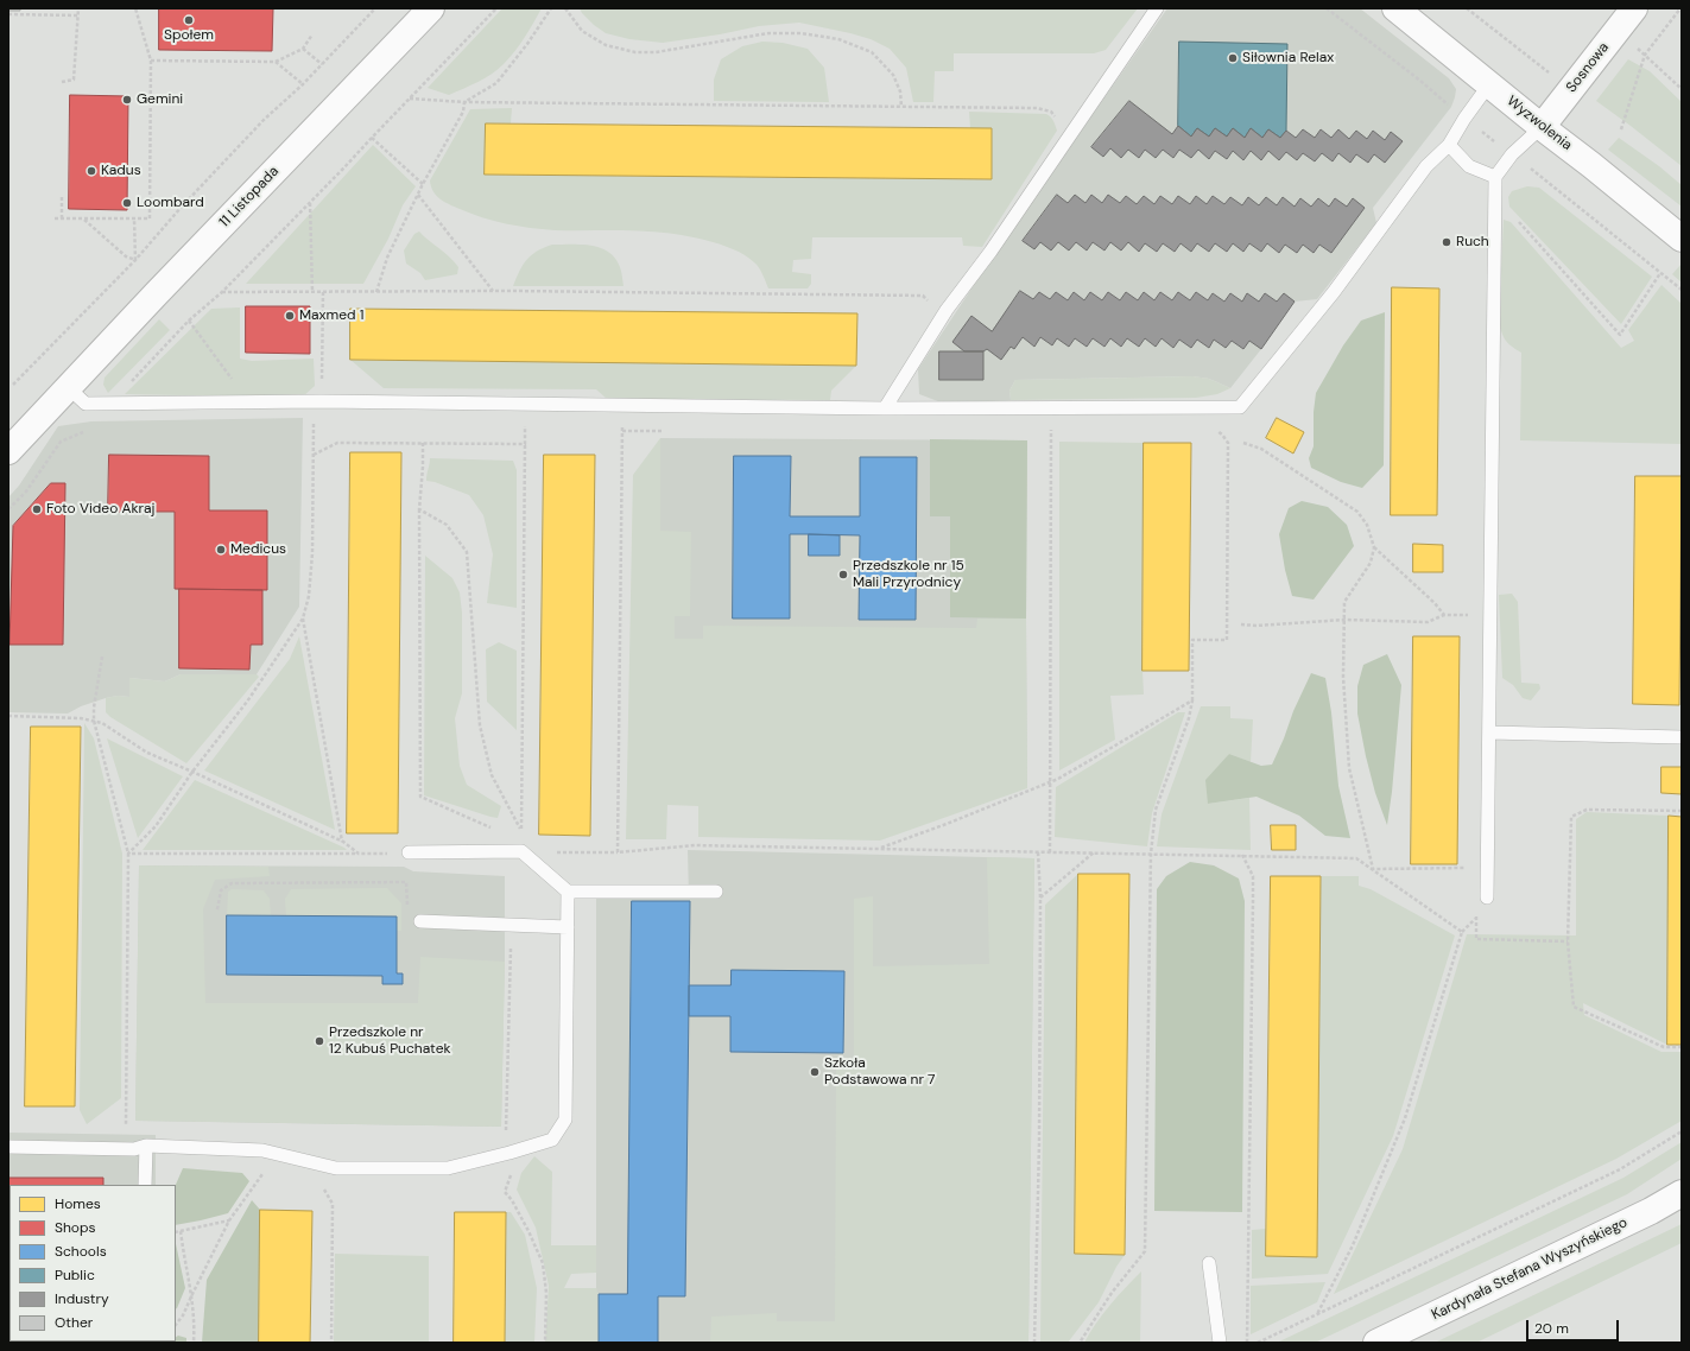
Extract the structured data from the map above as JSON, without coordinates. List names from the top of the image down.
{
  "streets": {
    "street": [
      "Sosnowa",
      "Wyzwolenia",
      "11 Listopada",
      "Kardynała Stefana Wyszyńskiego"
    ]
  },
  "crossings": [
    ["Sosnowa", "Wyzwolenia"]
  ],
  "places": [
    "Społem",
    "Siłownia Relax",
    "Gemini",
    "Kadus",
    "Loombard",
    "Ruch",
    "Maxmed 1",
    "Foto Video Akraj",
    "Medicus",
    "Przedszkole nr 15 Mali Przyrodnicy",
    "Przedszkole nr 12 Kubuś Puchatek",
    "Szkoła Podstawowa nr 7"
  ],
  "legend": [
    "Homes",
    "Shops",
    "Schools",
    "Public",
    "Industry",
    "Other"
  ],
  "scale_bar": "20 m"
}
